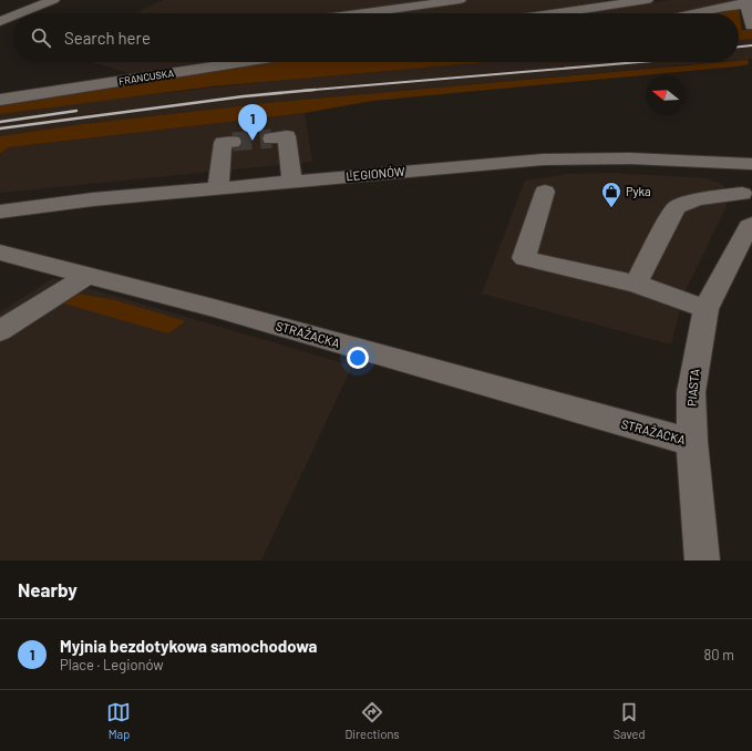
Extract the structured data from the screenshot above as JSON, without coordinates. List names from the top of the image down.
{
  "streets": {
    "street": [
      "FRANCUSKA",
      "LEGIONÓW",
      "STRAŻACKA",
      "PIASTA"
    ]
  },
  "crossings": [
    ["LEGIONÓW", "PIASTA"],
    ["STRAŻACKA", "PIASTA"]
  ],
  "places": {
    "shop": ["Pyka"]
  },
  "north": "left",
  "page": {
    "search": "Search here",
    "pins": "1",
    "heading": "Nearby",
    "list": [
      {
        "mark": "1",
        "name": "Myjnia bezdotykowa samochodowa",
        "note": "Place · Legionów",
        "value": "80 m"
      }
    ],
    "nav": ["Map", "Directions", "Saved"]
  }
}
